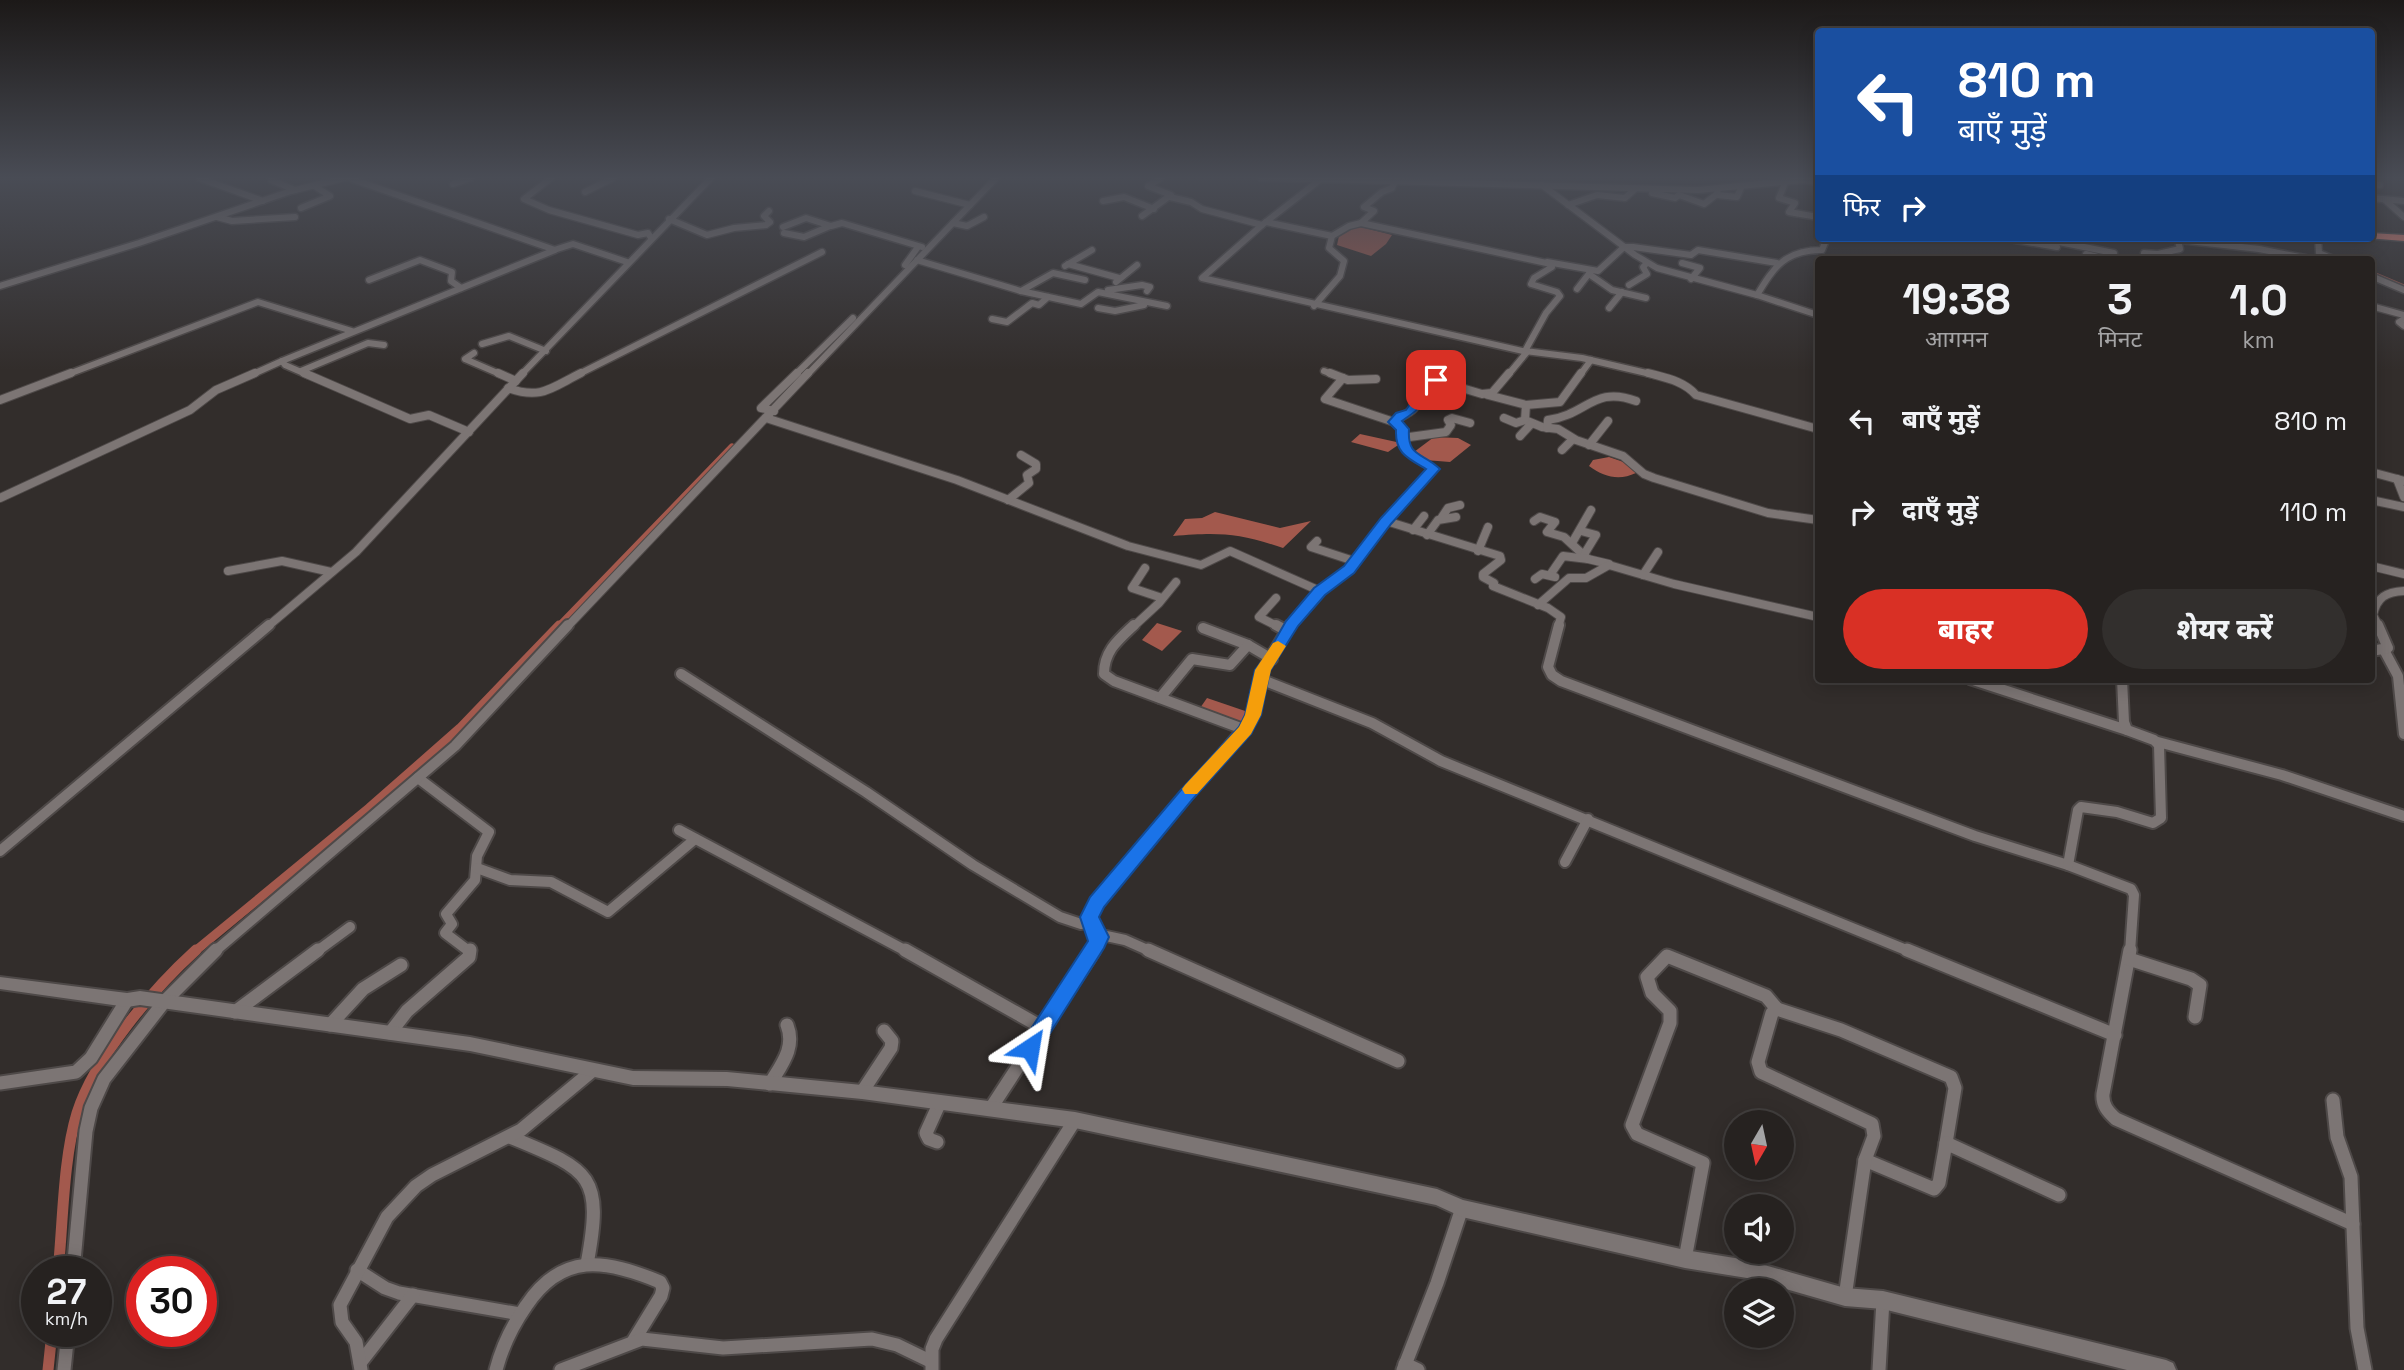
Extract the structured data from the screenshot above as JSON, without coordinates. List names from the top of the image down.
{
  "north": "bottom",
  "page": {
    "turn": ["810 m", "बाएँ मुड़ें"],
    "then": "फिर",
    "eta": [
      "19:38",
      "आगमन",
      "3",
      "मिनट",
      "1.0",
      "km"
    ],
    "list": [
      {
        "name": "बाएँ मुड़ें",
        "value": "810 m"
      },
      {
        "name": "दाएँ मुड़ें",
        "value": "110 m"
      }
    ],
    "buttons": ["बाहर", "शेयर करें"],
    "speed": "27 km/h",
    "limit": "30"
  }
}
